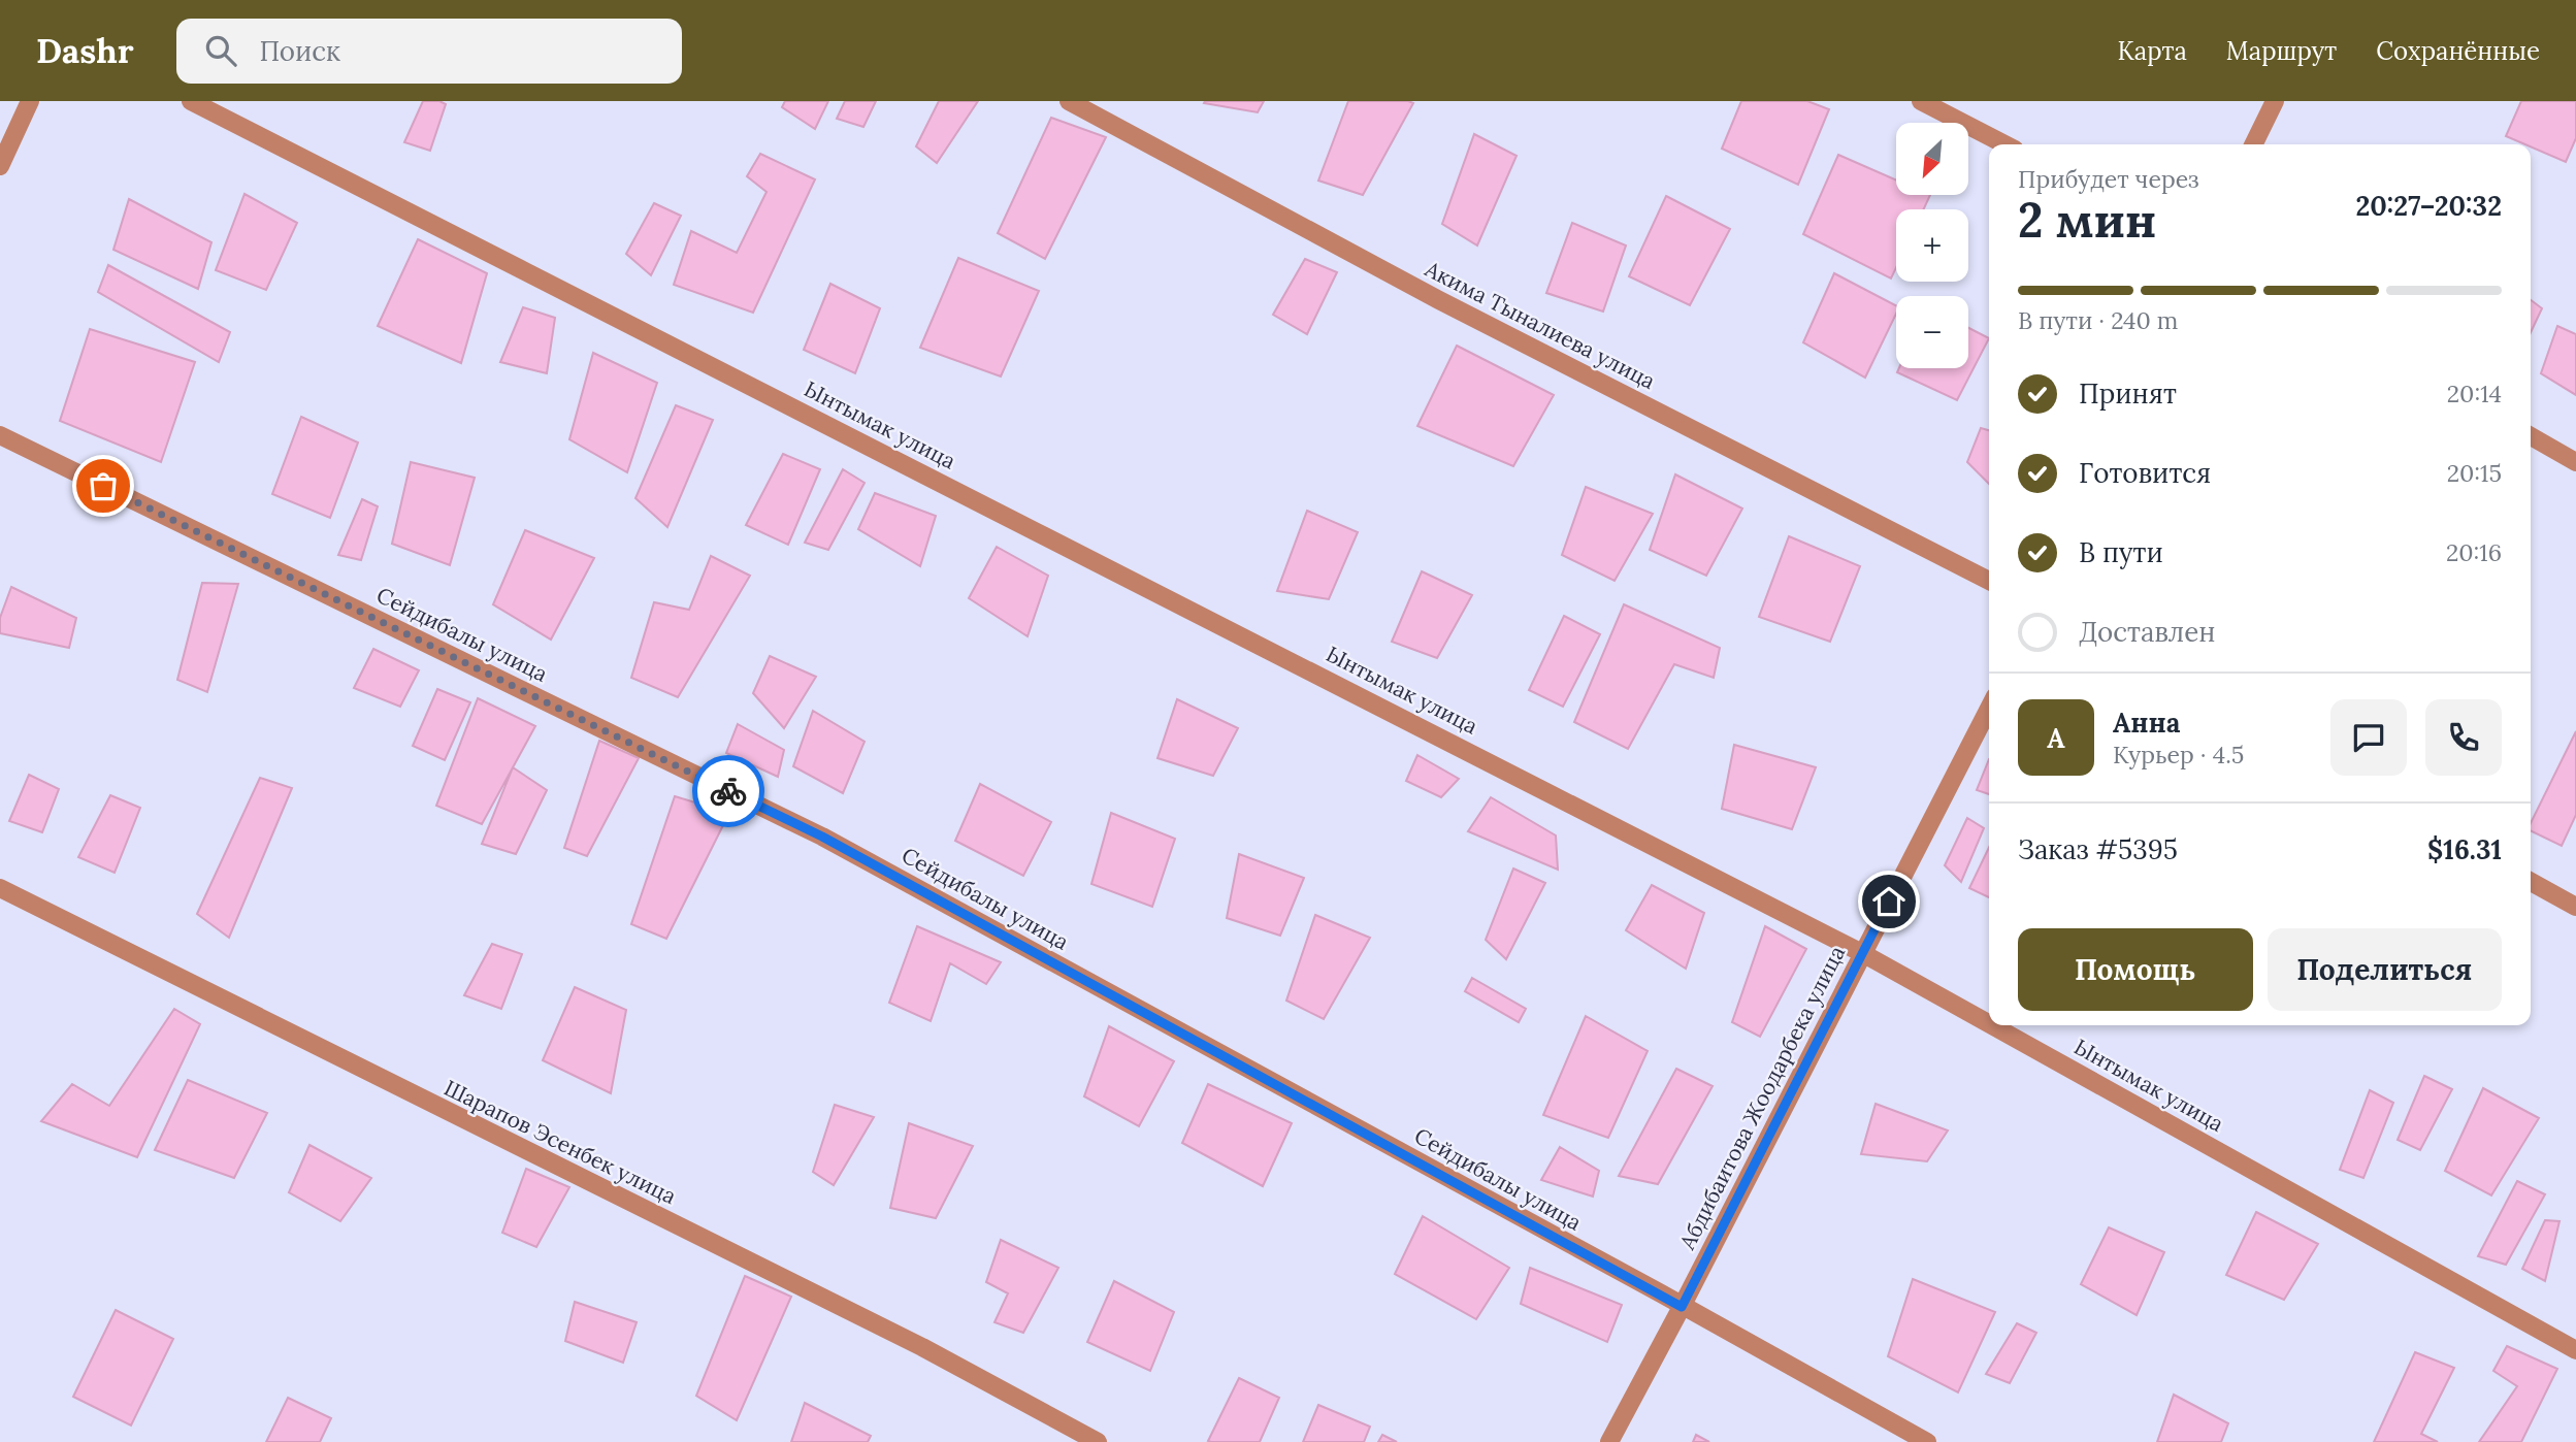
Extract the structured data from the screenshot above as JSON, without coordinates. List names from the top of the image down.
{
  "streets": {
    "street": [
      "Акима Тыналиева улица",
      "Ынтымак улица",
      "Сейдибалы улица",
      "Абдибаитова Жоодарбека улица",
      "Шарапов Эсенбек улица"
    ]
  },
  "crossings": [
    ["Ынтымак улица", "Абдибаитова Жоодарбека улица"],
    ["Сейдибалы улица", "Абдибаитова Жоодарбека улица"]
  ],
  "north": "bottom left",
  "page": {
    "header": "Dashr",
    "search": "Поиск",
    "nav": ["Карта", "Маршрут", "Сохранённые"],
    "map_buttons": ["+", "−"],
    "heading": ["2 мин", "Прибудет через", "20:27–20:32"],
    "panel": [
      "Анна",
      "Курьер · 4.5",
      "Заказ #5395",
      "$16.31"
    ],
    "bar": "В пути · 240 m",
    "list": [
      ["Принят", "20:14"],
      ["Готовится", "20:15"],
      ["В пути", "20:16"],
      "Доставлен"
    ],
    "round": "А",
    "buttons": ["Помощь", "Поделиться"]
  }
}
